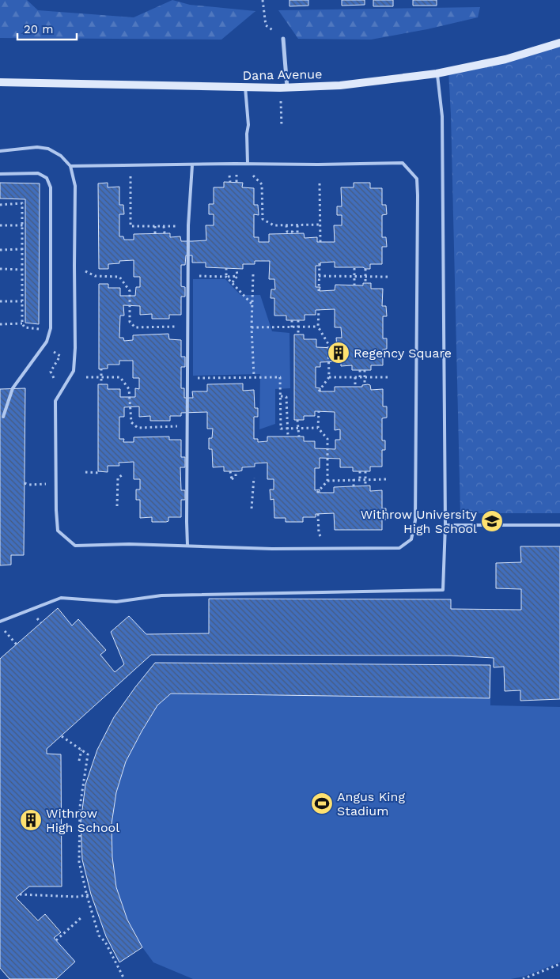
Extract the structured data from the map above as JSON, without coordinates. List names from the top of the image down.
{
  "streets": {
    "street": ["Dana Avenue"]
  },
  "places": {
    "building": ["Regency Square", "Withrow High School"],
    "school or university": ["Withrow University High School"],
    "sports": ["Angus King Stadium"]
  },
  "scale_bar": "20 m"
}
